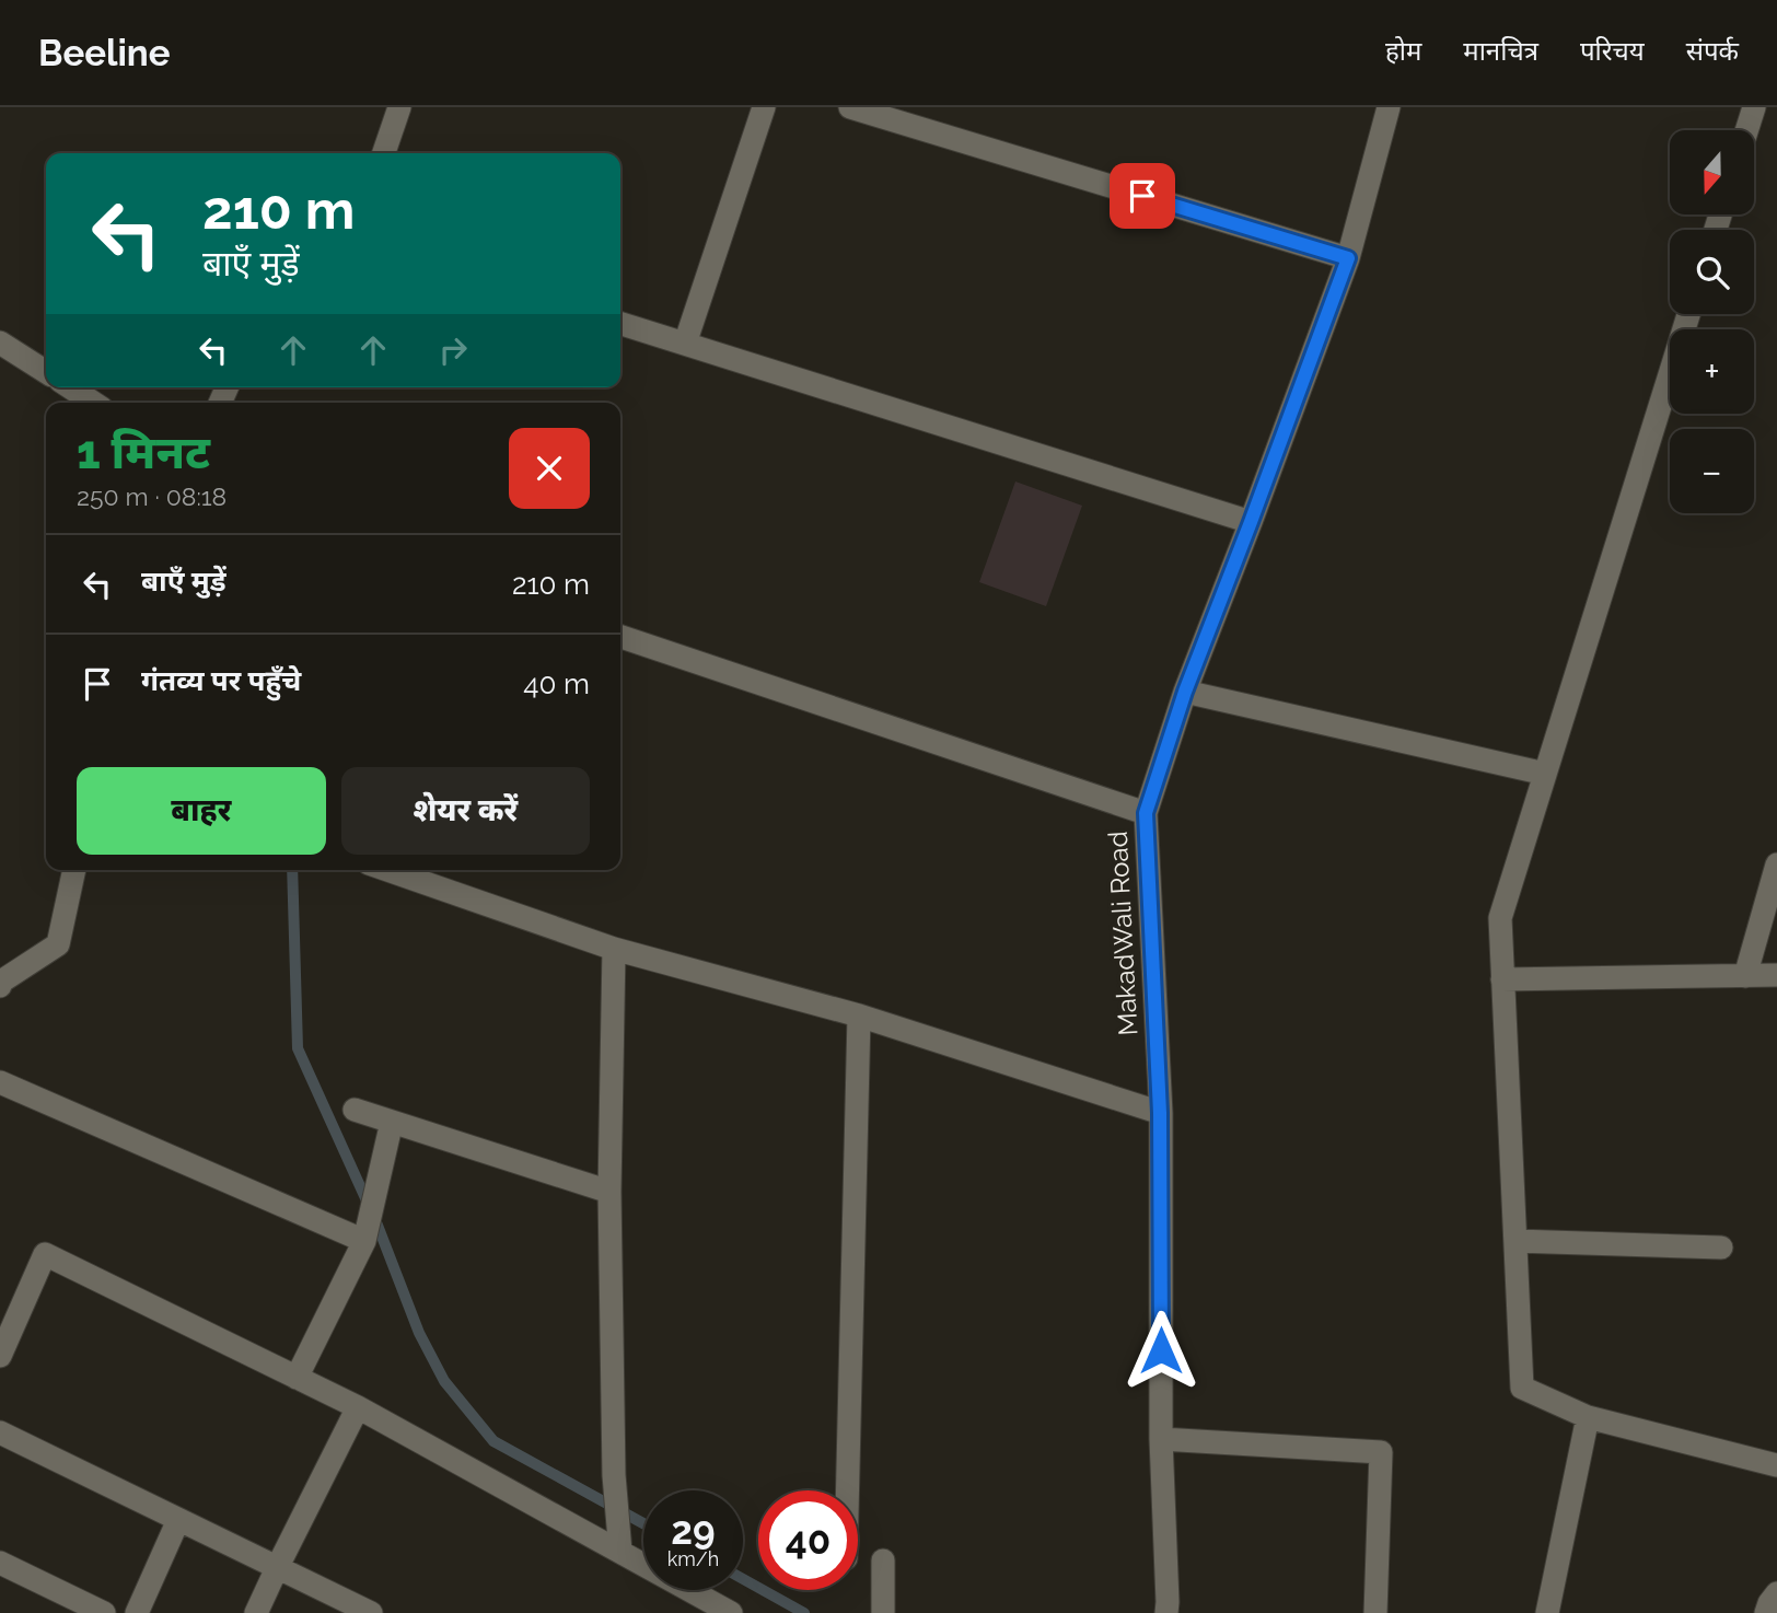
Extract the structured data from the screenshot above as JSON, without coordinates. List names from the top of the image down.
{
  "streets": {
    "street": ["MakadWali Road"]
  },
  "north": "bottom",
  "page": {
    "header": "Beeline",
    "nav": [
      "होम",
      "मानचित्र",
      "परिचय",
      "संपर्क"
    ],
    "map_buttons": ["+", "−"],
    "turn": ["210 m", "बाएँ मुड़ें"],
    "heading": ["1 मिनट", "250 m · 08:18"],
    "list": [
      {
        "name": "बाएँ मुड़ें",
        "value": "210 m"
      },
      {
        "name": "गंतव्य पर पहुँचे",
        "value": "40 m"
      }
    ],
    "buttons": ["बाहर", "शेयर करें"],
    "speed": "29 km/h",
    "limit": "40"
  }
}
